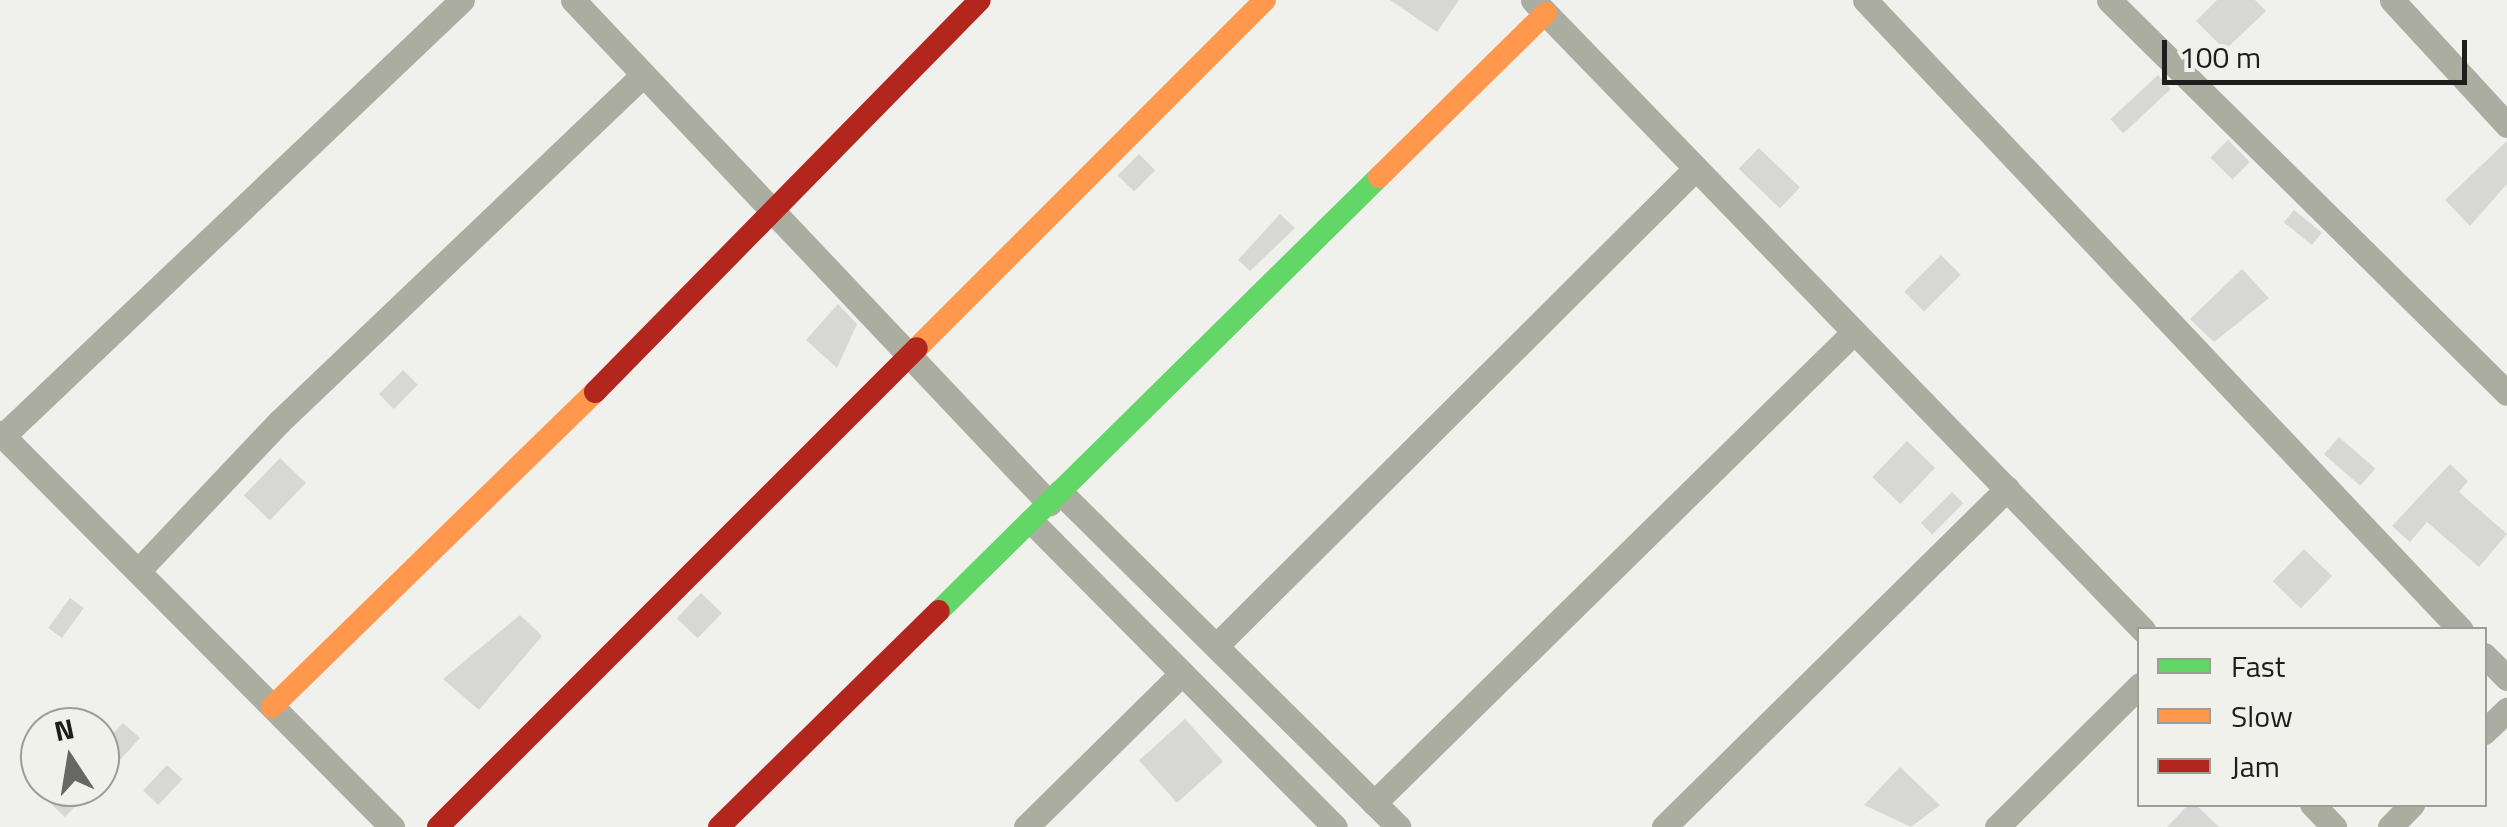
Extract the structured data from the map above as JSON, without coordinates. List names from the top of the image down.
{
  "legend": ["Fast", "Slow", "Jam"],
  "scale_bar": "100 m",
  "north": "top"
}
